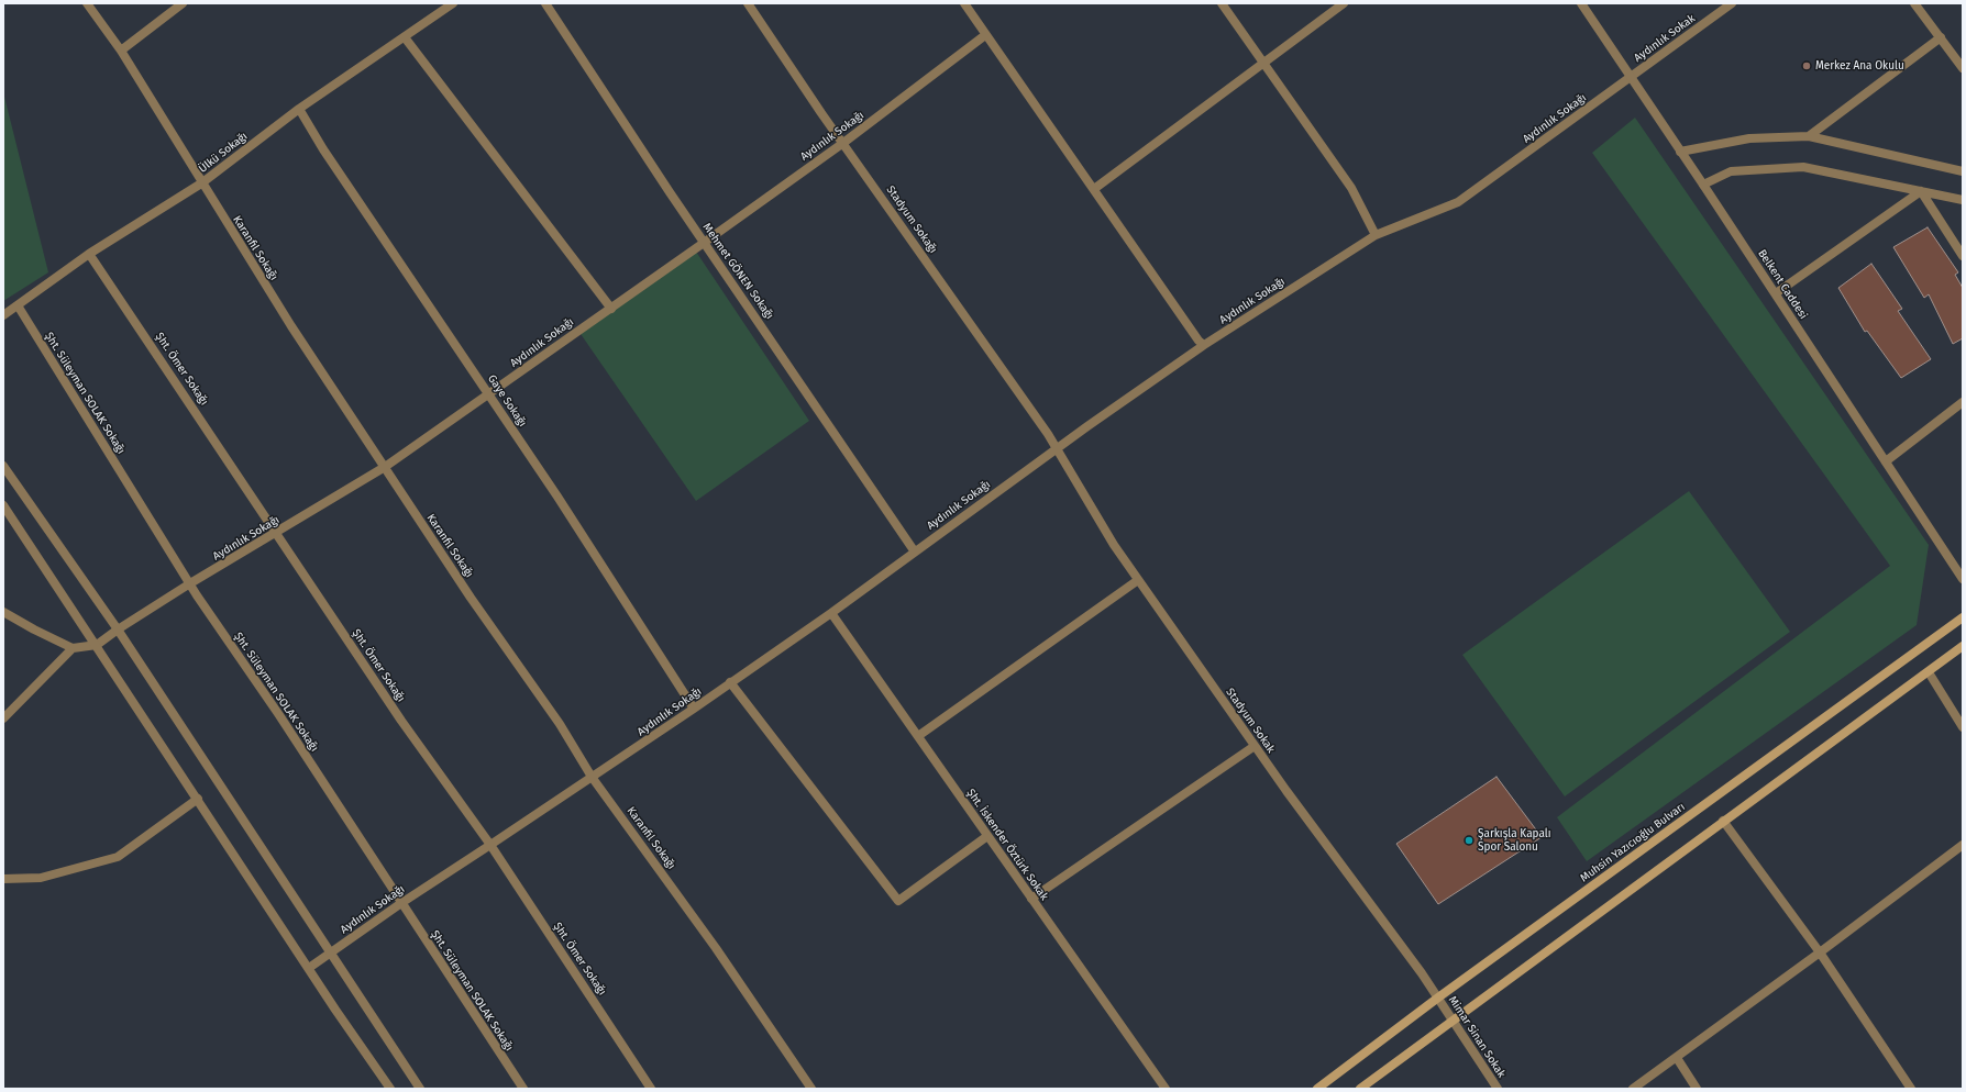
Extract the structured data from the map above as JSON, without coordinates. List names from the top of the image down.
{
  "streets": {
    "main road": ["Muhsin Yazıcıoğlu Bulvarı"],
    "street": [
      "Aydınlık Sokak",
      "Aydınlık Sokağı",
      "Ülkü Sokağı",
      "Stadyum Sokağı",
      "Karanfil Sokağı",
      "Mehmet GÖNEN Sokağı",
      "Belkent Caddesi",
      "Şht. Ömer Sokağı",
      "Şht. Süleyman SOLAK Sokağı",
      "Gaye Sokağı",
      "Stadyum Sokak",
      "Şht. İskender Öztürk Sokak",
      "Mimar Sinan Sokak"
    ]
  },
  "crossings": [
    ["Aydınlık Sokak", "Aydınlık Sokağı"],
    ["Aydınlık Sokak", "Belkent Caddesi"],
    ["Aydınlık Sokağı", "Stadyum Sokağı"],
    ["Aydınlık Sokağı", "Karanfil Sokağı"],
    ["Aydınlık Sokağı", "Mehmet GÖNEN Sokağı"],
    ["Aydınlık Sokağı", "Belkent Caddesi"],
    ["Aydınlık Sokağı", "Şht. Ömer Sokağı"],
    ["Aydınlık Sokağı", "Şht. Süleyman SOLAK Sokağı"],
    ["Aydınlık Sokağı", "Gaye Sokağı"],
    ["Aydınlık Sokağı", "Stadyum Sokak"],
    ["Aydınlık Sokağı", "Şht. İskender Öztürk Sokak"],
    ["Ülkü Sokağı", "Karanfil Sokağı"],
    ["Ülkü Sokağı", "Şht. Ömer Sokağı"],
    ["Ülkü Sokağı", "Şht. Süleyman SOLAK Sokağı"],
    ["Ülkü Sokağı", "Gaye Sokağı"],
    ["Stadyum Sokağı", "Stadyum Sokak"],
    ["Stadyum Sokak", "Muhsin Yazıcıoğlu Bulvarı"],
    ["Stadyum Sokak", "Mimar Sinan Sokak"],
    ["Muhsin Yazıcıoğlu Bulvarı", "Mimar Sinan Sokak"]
  ],
  "places": ["Merkez Ana Okulu", "Şarkışla Kapalı Spor Salonu"]
}
